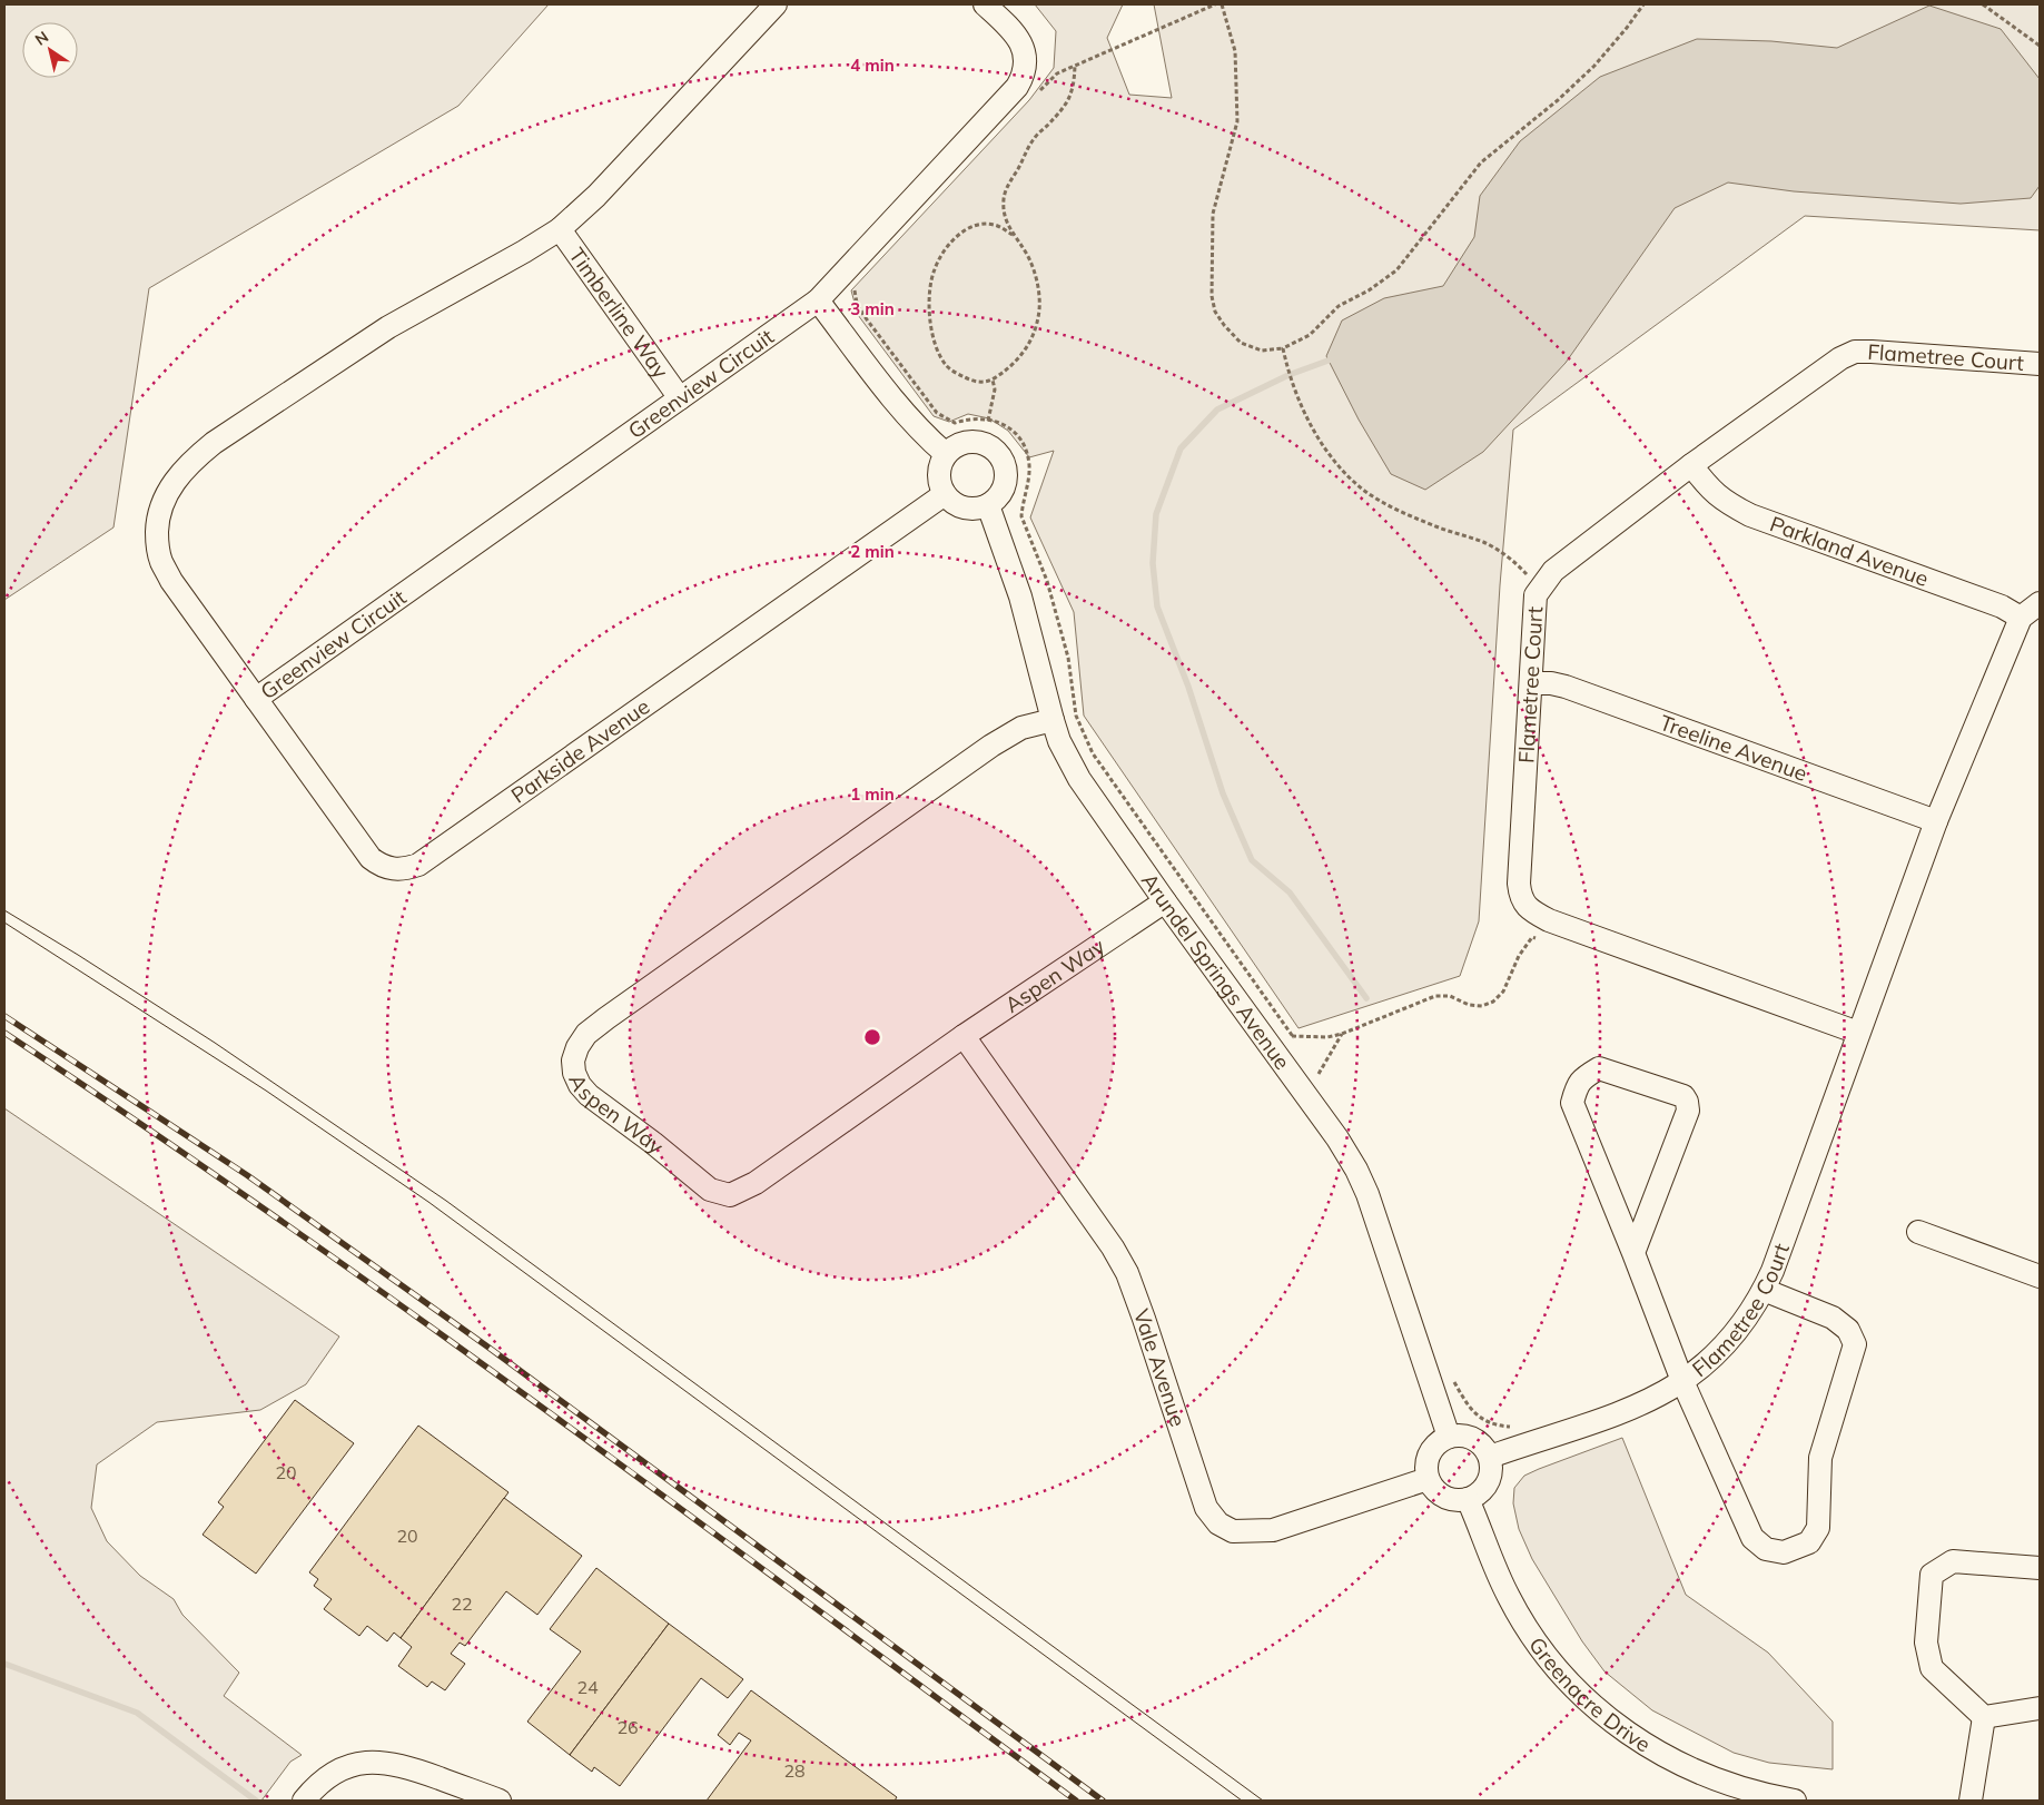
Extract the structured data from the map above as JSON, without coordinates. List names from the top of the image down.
{
  "streets": {
    "street": [
      "Timberline Way",
      "Flametree Court",
      "Greenview Circuit",
      "Parkland Avenue",
      "Treeline Avenue",
      "Parkside Avenue",
      "Arundel Springs Avenue",
      "Aspen Way",
      "Vale Avenue",
      "Greenacre Drive"
    ]
  },
  "crossings": [
    ["Timberline Way", "Greenview Circuit"],
    ["Flametree Court", "Parkland Avenue"],
    ["Flametree Court", "Treeline Avenue"],
    ["Flametree Court", "Arundel Springs Avenue"],
    ["Flametree Court", "Vale Avenue"],
    ["Flametree Court", "Greenacre Drive"],
    ["Greenview Circuit", "Parkside Avenue"],
    ["Parkside Avenue", "Arundel Springs Avenue"],
    ["Arundel Springs Avenue", "Aspen Way"],
    ["Arundel Springs Avenue", "Vale Avenue"],
    ["Arundel Springs Avenue", "Greenacre Drive"],
    ["Aspen Way", "Vale Avenue"],
    ["Vale Avenue", "Greenacre Drive"]
  ],
  "house_numbers": [
    "20",
    "20",
    "22",
    "24",
    "26",
    "28"
  ],
  "north": "top left",
  "rings": [
    "4 min",
    "3 min",
    "2 min",
    "1 min"
  ]
}
